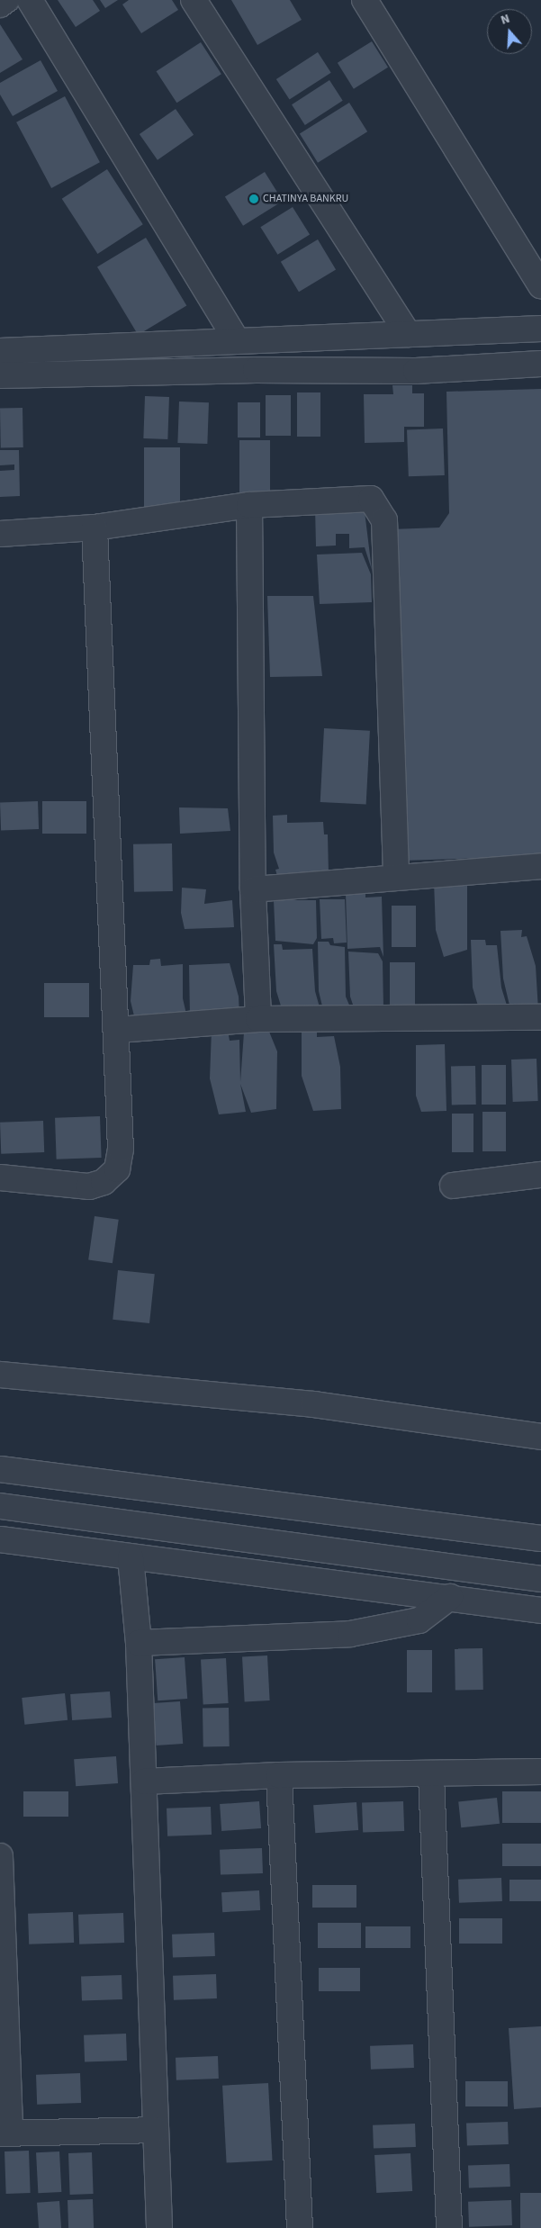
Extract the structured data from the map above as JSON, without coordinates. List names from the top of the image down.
{
  "places": ["CHATINYA BANKRU"],
  "north": "top"
}
